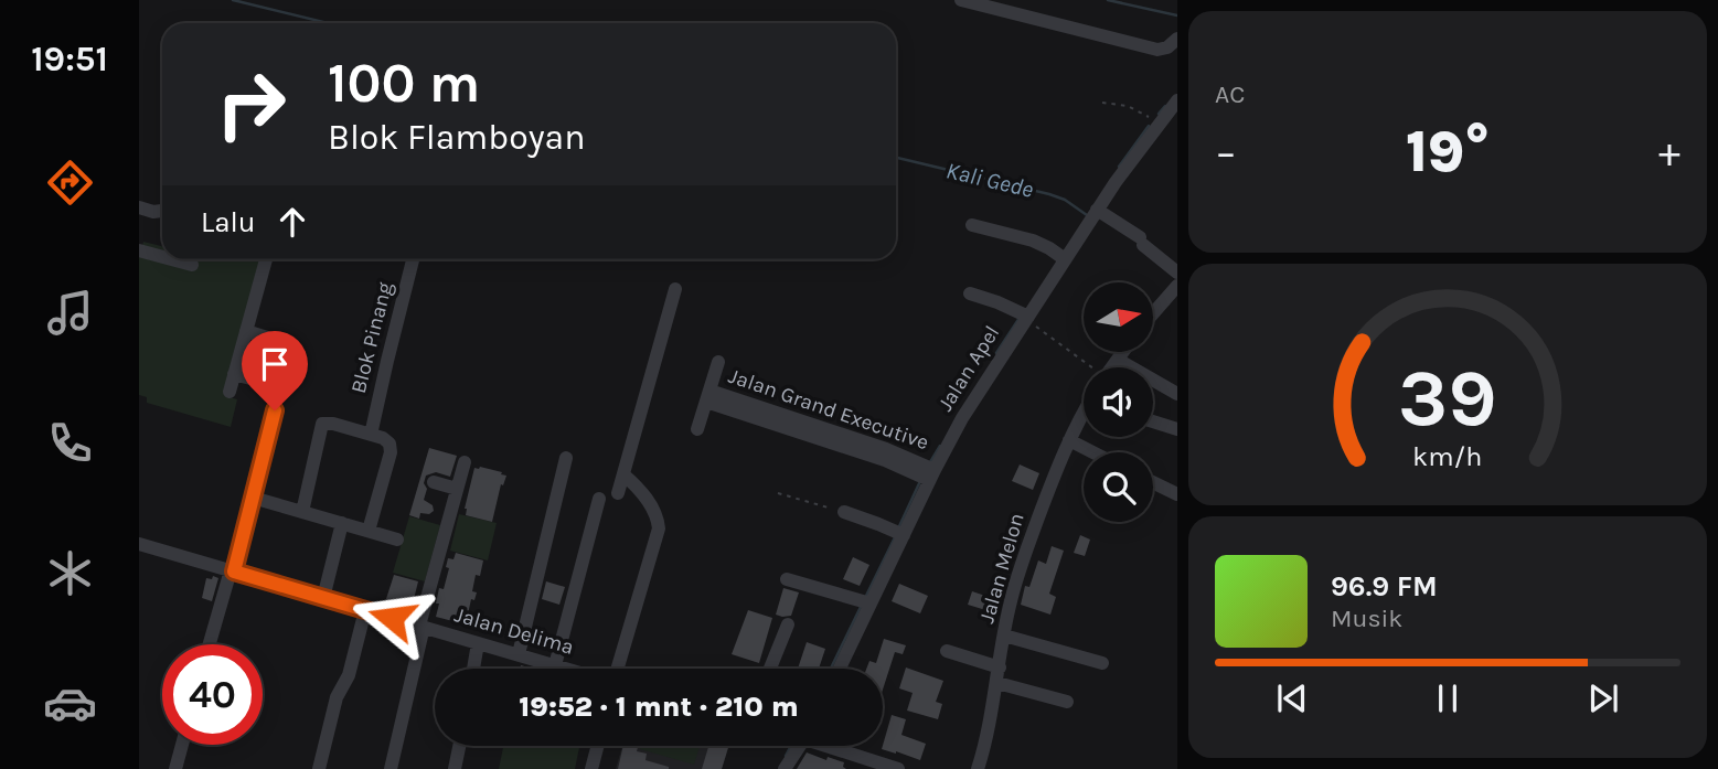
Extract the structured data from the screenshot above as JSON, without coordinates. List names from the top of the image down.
{
  "streets": {
    "street": [
      "Blok Pinang",
      "Jalan Apel",
      "Jalan Grand Executive",
      "Jalan Melon",
      "Jalan Delima"
    ]
  },
  "crossings": [
    ["Jalan Apel", "Jalan Grand Executive"]
  ],
  "water": ["Kali Gede"],
  "north": "right",
  "page": {
    "tabs": "19:51",
    "tile": "AC",
    "turn": ["100 m", "Blok Flamboyan"],
    "heat": ["−", "19°", "+"],
    "then": "Lalu",
    "song": ["96.9 FM", "Musik"],
    "limit": "40",
    "trip": "19:52 · 1 mnt · 210 m",
    "gauge": ["39", "km/h"]
  }
}
